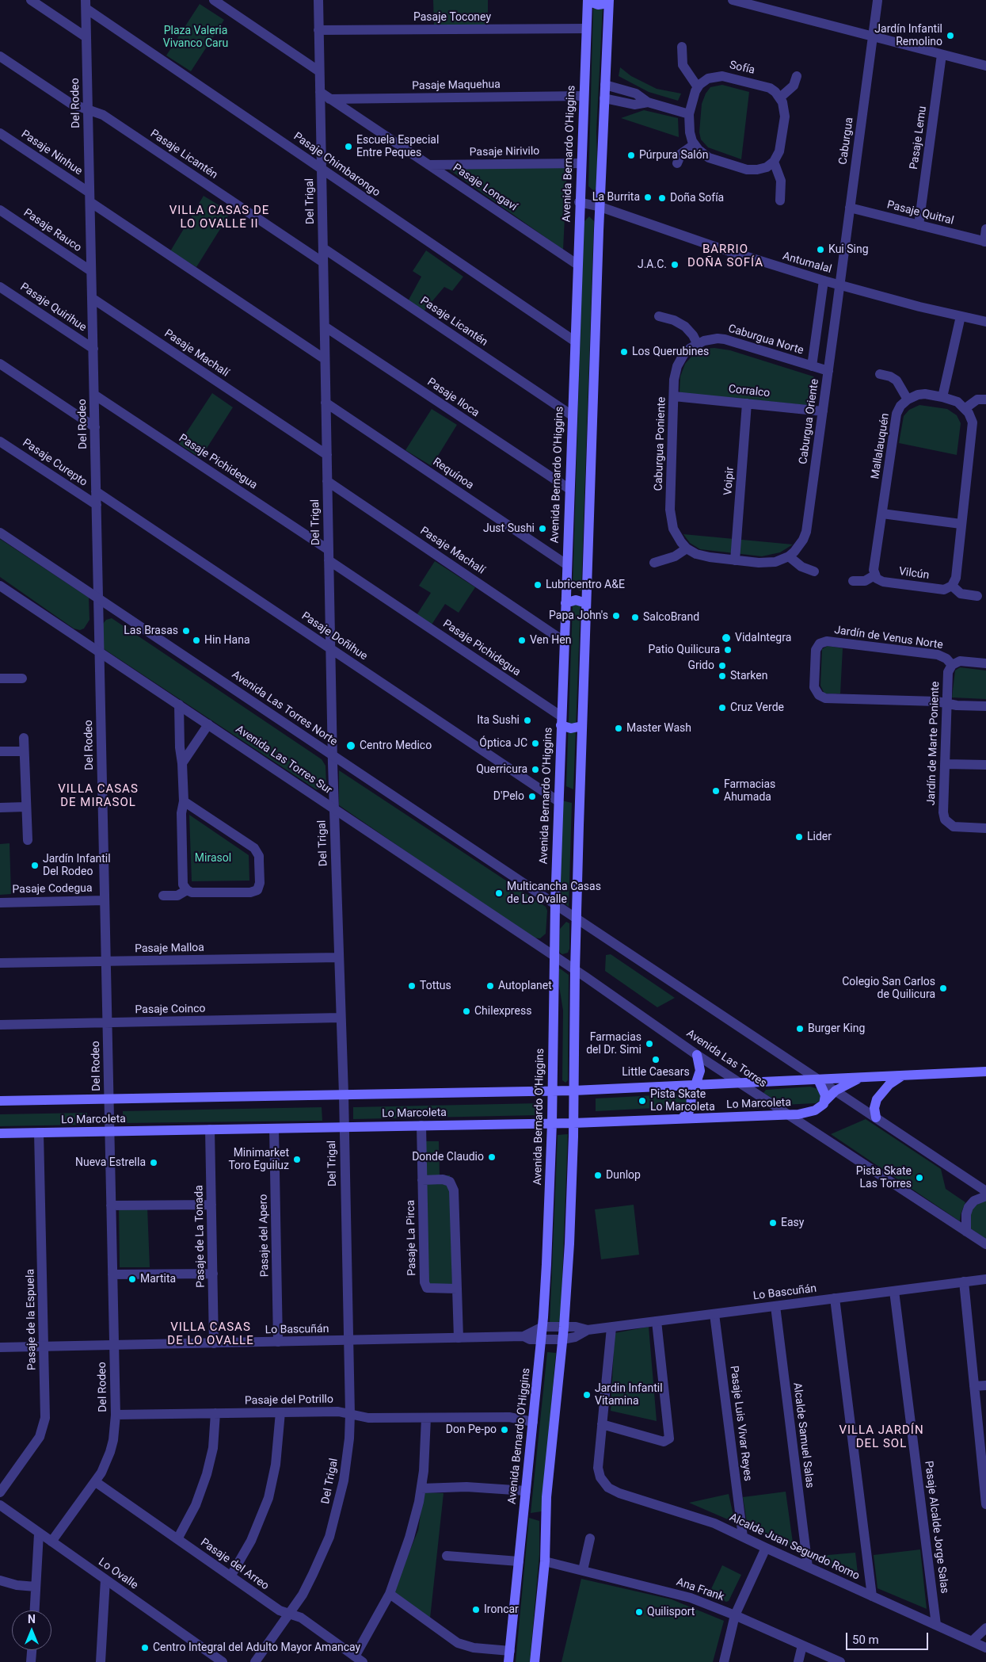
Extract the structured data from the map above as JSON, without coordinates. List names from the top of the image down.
{
  "streets": {
    "main road": ["Avenida Bernardo O'Higgins", "Lo Marcoleta"],
    "street": [
      "Pasaje Toconey",
      "Sofía",
      "Pasaje Maquehua",
      "Del Rodeo",
      "Pasaje Lemu",
      "Caburgua",
      "Pasaje Nirivilo",
      "Pasaje Ninhue",
      "Pasaje Licantén",
      "Pasaje Chimbarongo",
      "Pasaje Longaví",
      "Del Trigal",
      "Pasaje Quitral",
      "Pasaje Rauco",
      "Antumalal",
      "Pasaje Quirihue",
      "Caburgua Norte",
      "Pasaje Machalí",
      "Corralco",
      "Pasaje Iloca",
      "Caburgua Oriente",
      "Caburgua Poniente",
      "Mallalauquén",
      "Pasaje Pichidegua",
      "Pasaje Curepto",
      "Requínoa",
      "Voipir",
      "Vilcún",
      "Pasaje Doñihue",
      "Jardín de Venus Norte",
      "Avenida Las Torres Norte",
      "Jardín de Marte Poniente",
      "Avenida Las Torres Sur",
      "Pasaje Codegua",
      "Pasaje Malloa",
      "Pasaje Coinco",
      "Avenida Las Torres",
      "Pasaje del Apero",
      "Pasaje de La Tonada",
      "Pasaje La Pirca",
      "Lo Bascuñán",
      "Pasaje de la Espuela",
      "Pasaje del Potrillo",
      "Pasaje Luis Vivar Reyes",
      "Alcalde Samuel Salas",
      "Pasaje Alcalde Jorge Salas",
      "Alcalde Juan Segundo Romo",
      "Pasaje del Arreo",
      "Lo Ovalle",
      "Ana Frank"
    ]
  },
  "crossings": [
    ["Pasaje Toconey", "Avenida Bernardo O'Higgins"],
    ["Pasaje Toconey", "Del Trigal"],
    ["Pasaje Maquehua", "Avenida Bernardo O'Higgins"],
    ["Pasaje Maquehua", "Pasaje Longaví"],
    ["Del Rodeo", "Pasaje Ninhue"],
    ["Del Rodeo", "Pasaje Licantén"],
    ["Del Rodeo", "Pasaje Chimbarongo"],
    ["Del Rodeo", "Pasaje Rauco"],
    ["Del Rodeo", "Pasaje Quirihue"],
    ["Del Rodeo", "Pasaje Machalí"],
    ["Del Rodeo", "Pasaje Pichidegua"],
    ["Del Rodeo", "Pasaje Curepto"],
    ["Del Rodeo", "Pasaje Doñihue"],
    ["Del Rodeo", "Avenida Las Torres Norte"],
    ["Del Rodeo", "Avenida Las Torres Sur"],
    ["Del Rodeo", "Pasaje Codegua"],
    ["Del Rodeo", "Pasaje Malloa"],
    ["Del Rodeo", "Pasaje Coinco"],
    ["Del Rodeo", "Lo Marcoleta"],
    ["Del Rodeo", "Lo Bascuñán"],
    ["Del Rodeo", "Pasaje del Potrillo"],
    ["Del Rodeo", "Pasaje del Arreo"],
    ["Del Rodeo", "Lo Ovalle"],
    ["Pasaje Lemu", "Pasaje Quitral"],
    ["Caburgua", "Pasaje Quitral"],
    ["Caburgua", "Antumalal"],
    ["Caburgua", "Caburgua Oriente"],
    ["Pasaje Nirivilo", "Avenida Bernardo O'Higgins"],
    ["Pasaje Nirivilo", "Pasaje Longaví"],
    ["Avenida Bernardo O'Higgins", "Pasaje Licantén"],
    ["Avenida Bernardo O'Higgins", "Pasaje Chimbarongo"],
    ["Avenida Bernardo O'Higgins", "Pasaje Longaví"],
    ["Avenida Bernardo O'Higgins", "Antumalal"],
    ["Avenida Bernardo O'Higgins", "Pasaje Machalí"],
    ["Avenida Bernardo O'Higgins", "Pasaje Iloca"],
    ["Avenida Bernardo O'Higgins", "Pasaje Pichidegua"],
    ["Avenida Bernardo O'Higgins", "Requínoa"],
    ["Avenida Bernardo O'Higgins", "Pasaje Doñihue"],
    ["Avenida Bernardo O'Higgins", "Avenida Las Torres Norte"],
    ["Avenida Bernardo O'Higgins", "Avenida Las Torres Sur"],
    ["Avenida Bernardo O'Higgins", "Avenida Las Torres"],
    ["Avenida Bernardo O'Higgins", "Lo Marcoleta"],
    ["Avenida Bernardo O'Higgins", "Lo Bascuñán"],
    ["Avenida Bernardo O'Higgins", "Pasaje del Potrillo"],
    ["Pasaje Licantén", "Del Trigal"],
    ["Pasaje Chimbarongo", "Del Trigal"],
    ["Pasaje Longaví", "Del Trigal"],
    ["Del Trigal", "Pasaje Machalí"],
    ["Del Trigal", "Pasaje Iloca"],
    ["Del Trigal", "Pasaje Pichidegua"],
    ["Del Trigal", "Requínoa"],
    ["Del Trigal", "Pasaje Doñihue"],
    ["Del Trigal", "Avenida Las Torres Norte"],
    ["Del Trigal", "Avenida Las Torres Sur"],
    ["Del Trigal", "Pasaje Malloa"],
    ["Del Trigal", "Pasaje Coinco"],
    ["Del Trigal", "Lo Marcoleta"],
    ["Del Trigal", "Lo Bascuñán"],
    ["Del Trigal", "Pasaje del Potrillo"],
    ["Del Trigal", "Pasaje del Arreo"],
    ["Antumalal", "Caburgua Oriente"],
    ["Caburgua Norte", "Caburgua Oriente"],
    ["Caburgua Norte", "Caburgua Poniente"],
    ["Corralco", "Caburgua Oriente"],
    ["Corralco", "Caburgua Poniente"],
    ["Corralco", "Voipir"],
    ["Mallalauquén", "Vilcún"],
    ["Jardín de Venus Norte", "Jardín de Marte Poniente"],
    ["Avenida Las Torres Sur", "Avenida Las Torres"],
    ["Avenida Las Torres", "Lo Marcoleta"],
    ["Lo Marcoleta", "Pasaje del Apero"],
    ["Lo Marcoleta", "Pasaje de La Tonada"],
    ["Lo Marcoleta", "Pasaje La Pirca"],
    ["Lo Marcoleta", "Pasaje de la Espuela"],
    ["Pasaje del Apero", "Lo Bascuñán"],
    ["Pasaje de La Tonada", "Lo Bascuñán"],
    ["Lo Bascuñán", "Pasaje de la Espuela"],
    ["Lo Bascuñán", "Pasaje Luis Vivar Reyes"],
    ["Lo Bascuñán", "Alcalde Samuel Salas"],
    ["Lo Bascuñán", "Pasaje Alcalde Jorge Salas"],
    ["Pasaje Luis Vivar Reyes", "Alcalde Juan Segundo Romo"],
    ["Alcalde Samuel Salas", "Alcalde Juan Segundo Romo"],
    ["Pasaje Alcalde Jorge Salas", "Alcalde Juan Segundo Romo"]
  ],
  "districts": [
    "VILLA CASAS DE LO OVALLE II",
    "BARRIO DOÑA SOFÍA",
    "VILLA CASAS DE MIRASOL",
    "VILLA CASAS DE LO OVALLE",
    "VILLA JARDÍN DEL SOL"
  ],
  "parks": ["Plaza Valeria Vivanco Caru", "Mirasol"],
  "places": [
    "Jardín Infantil Remolino",
    "Escuela Especial Entre Peques",
    "Púrpura Salón",
    "La Burrita",
    "Doña Sofía",
    "Kui Sing",
    "J.A.C.",
    "Los Querubines",
    "Just Sushi",
    "Lubricentro A&E",
    "Papa John's",
    "SalcoBrand",
    "Las Brasas",
    "VidaIntegra",
    "Hin Hana",
    "Ven Hen",
    "Patio Quilicura",
    "Grido",
    "Starken",
    "Cruz Verde",
    "Ita Sushi",
    "Master Wash",
    "Óptica JC",
    "Centro Medico",
    "Querricura",
    "Farmacias Ahumada",
    "D'Pelo",
    "Lider",
    "Jardín Infantil Del Rodeo",
    "Multicancha Casas de Lo Ovalle",
    "Tottus",
    "Autoplanet",
    "Colegio San Carlos de Quilicura",
    "Chilexpress",
    "Burger King",
    "Farmacias del Dr. Simi",
    "Little Caesars",
    "Pista Skate Lo Marcoleta",
    "Donde Claudio",
    "Minimarket Toro Eguiluz",
    "Nueva Estrella",
    "Dunlop",
    "Pista Skate Las Torres",
    "Easy",
    "Martita",
    "Jardin Infantil Vitamina",
    "Don Pe-po",
    "Ironcar",
    "Quilisport",
    "Centro Integral del Adulto Mayor Amancay"
  ],
  "scale_bar": "50 m",
  "north": "top"
}
